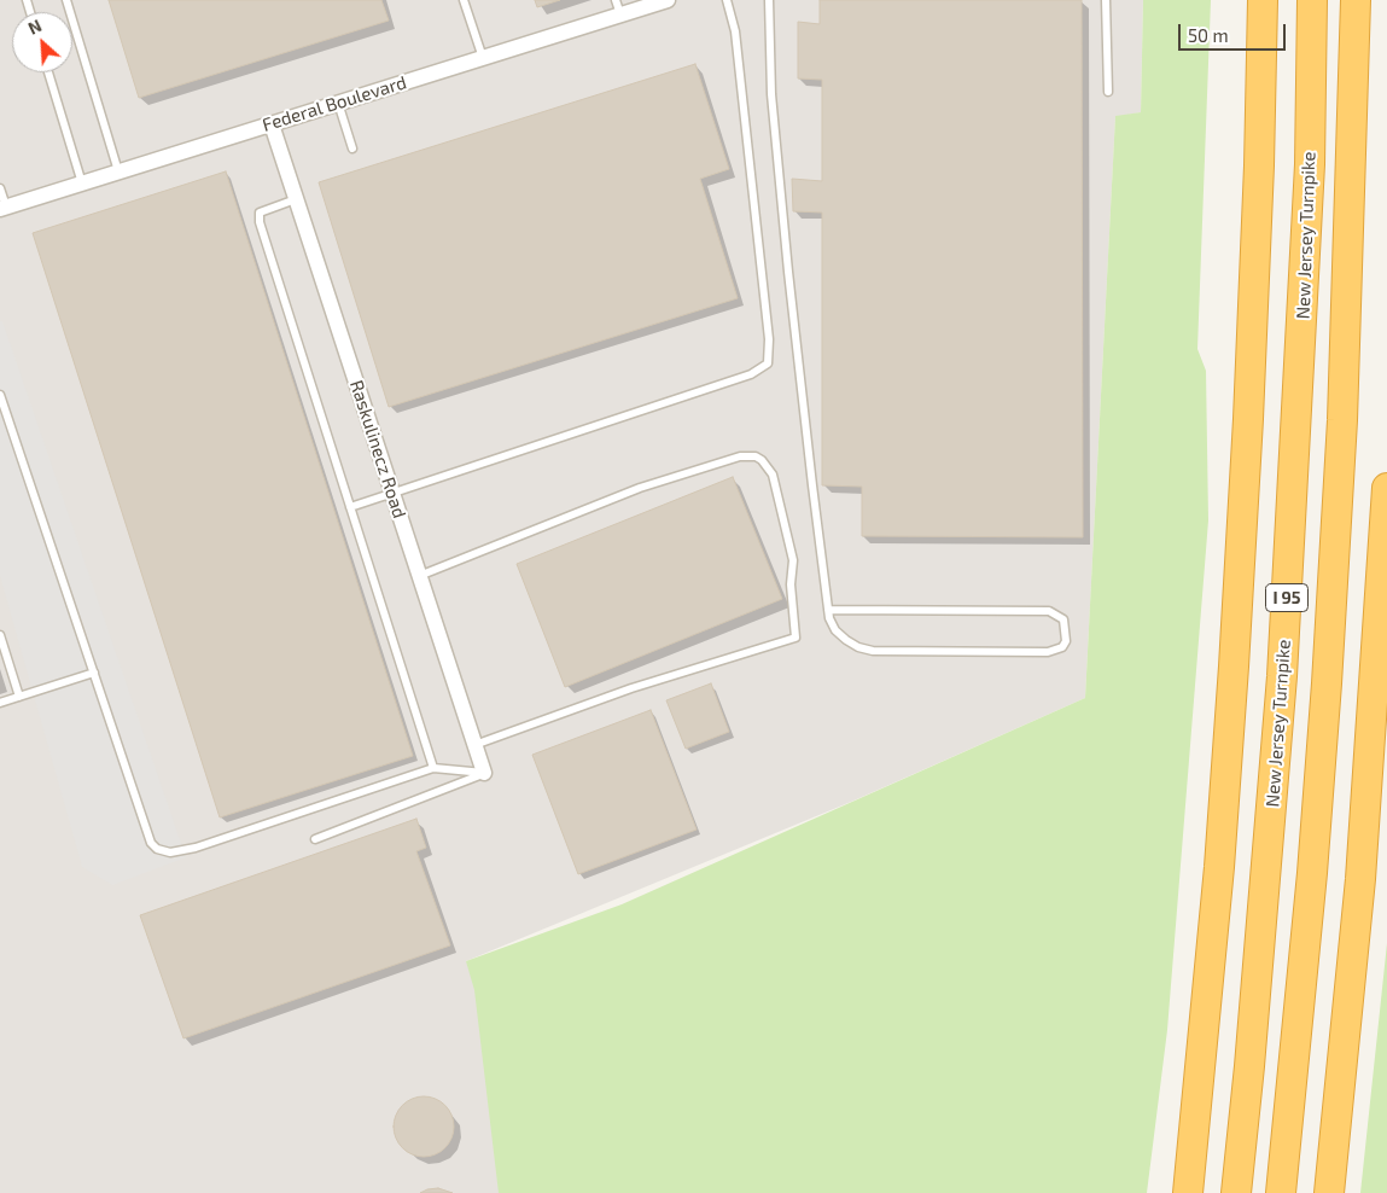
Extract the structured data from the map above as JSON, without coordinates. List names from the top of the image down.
{
  "streets": {
    "highway": ["New Jersey Turnpike", "I 95"],
    "street": ["Federal Boulevard", "Raskulinecz Road"]
  },
  "crossings": [
    ["Federal Boulevard", "Raskulinecz Road"]
  ],
  "scale_bar": "50 m",
  "north": "top left"
}
